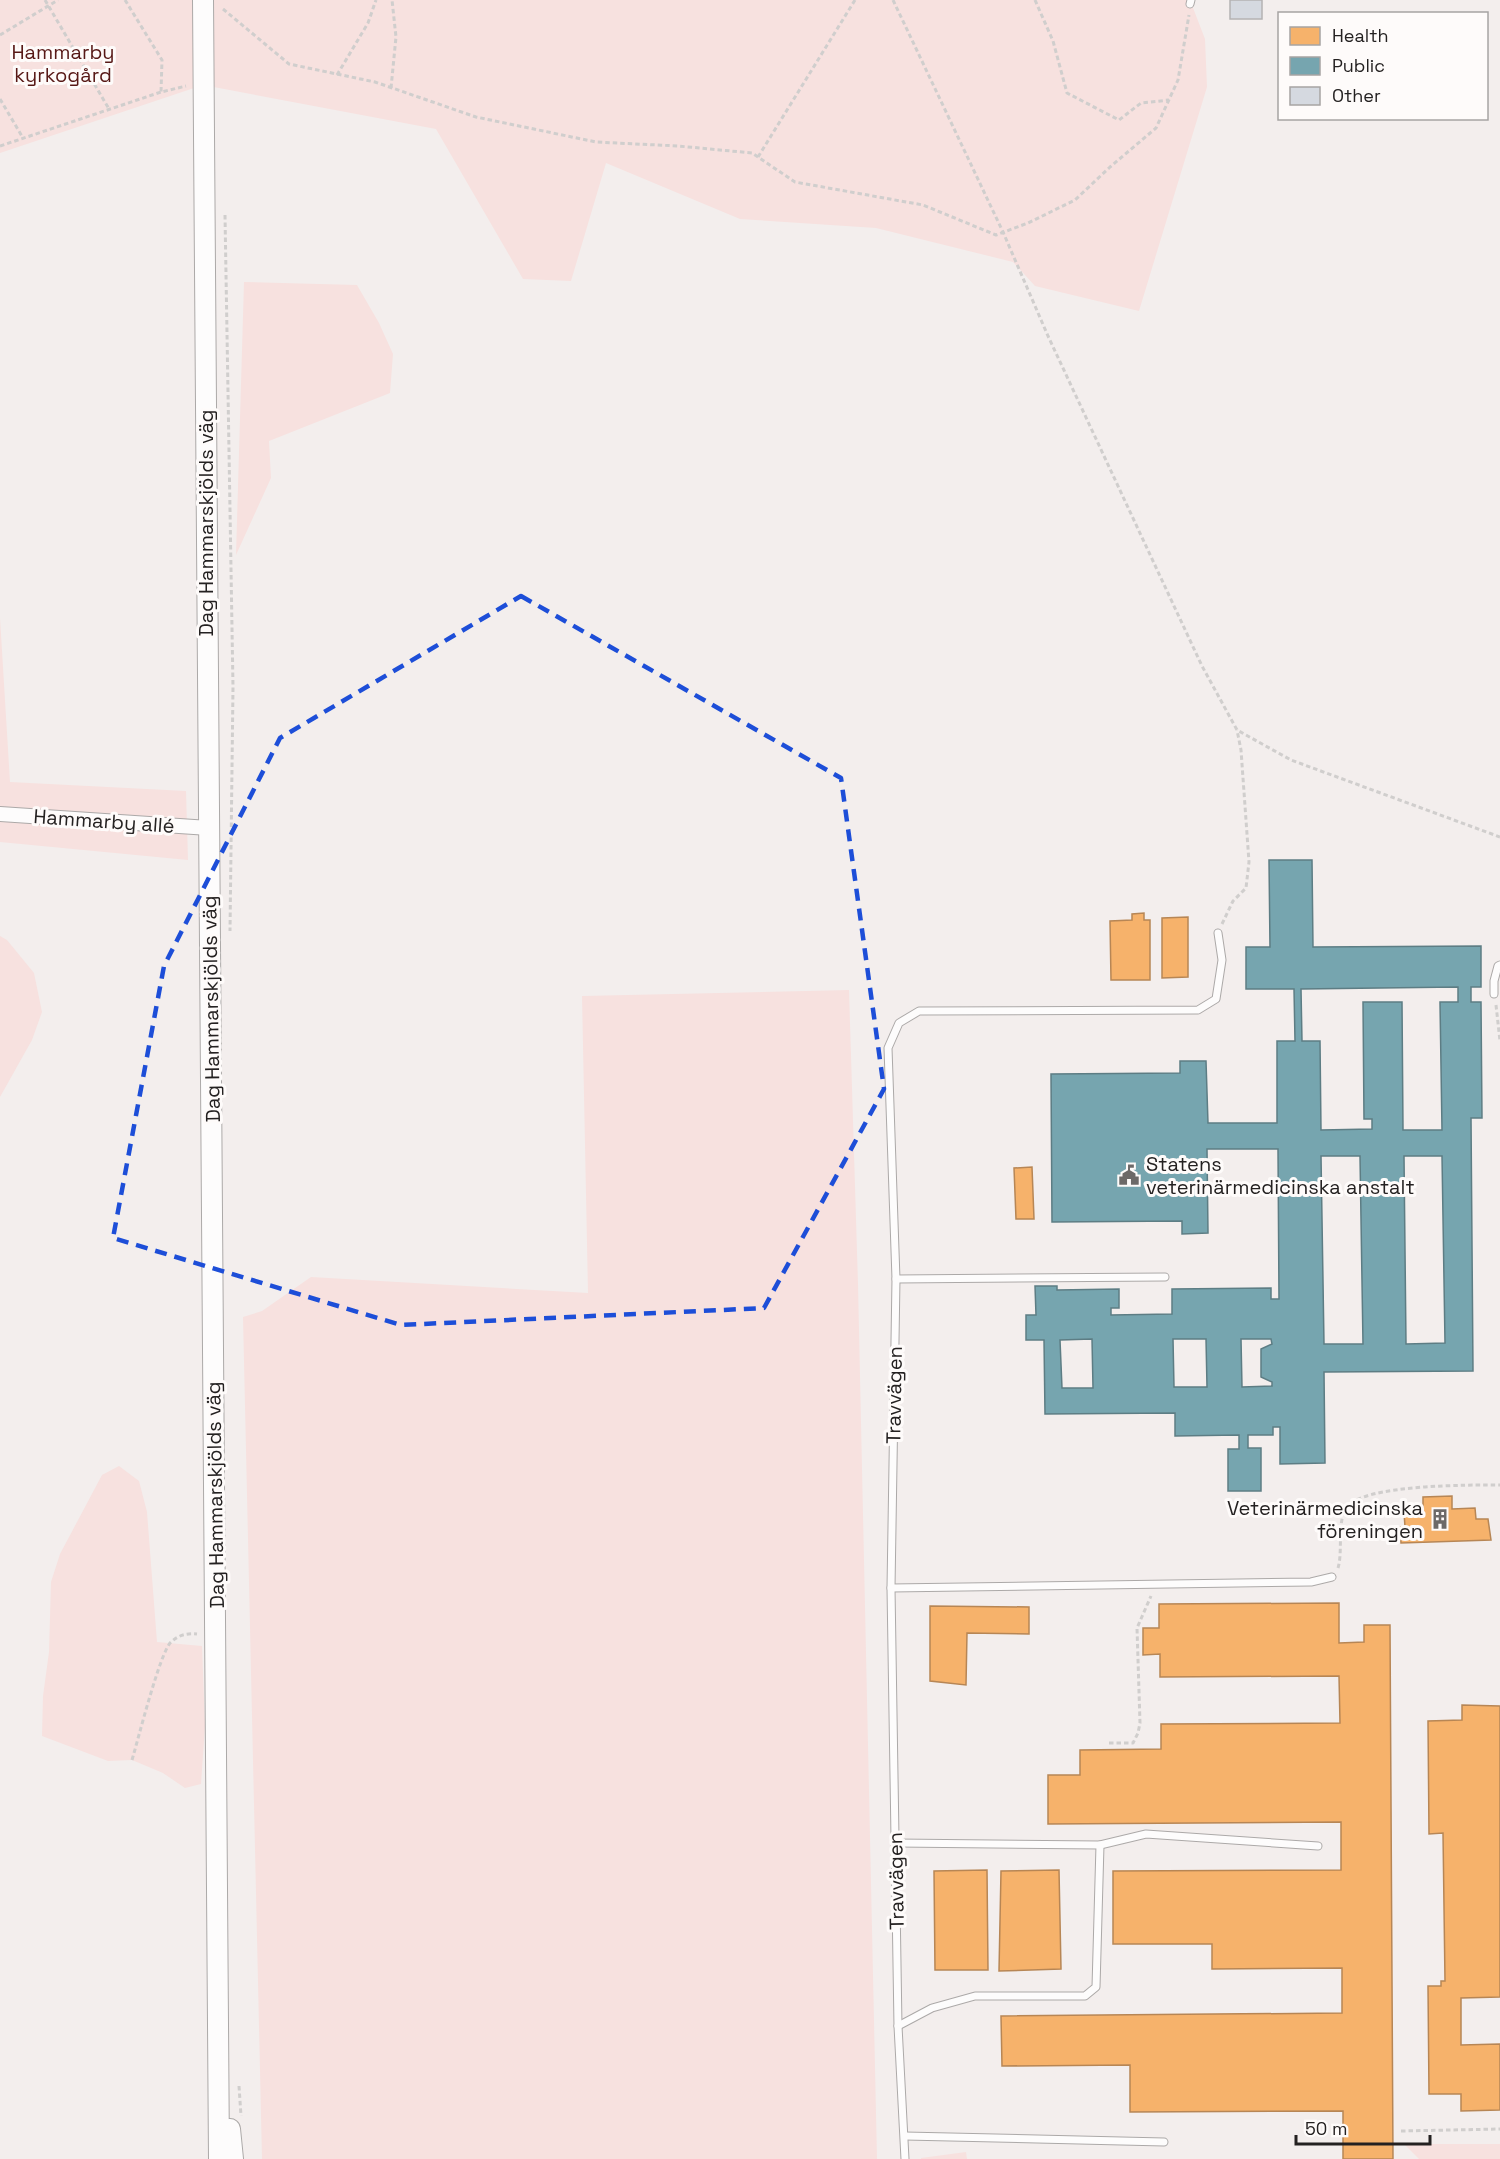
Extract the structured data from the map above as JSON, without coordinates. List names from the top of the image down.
{
  "streets": {
    "main road": ["Dag Hammarskjölds väg"],
    "street": ["Hammarby allé"],
    "lane": ["Travvägen"]
  },
  "crossings": [
    ["Dag Hammarskjölds väg", "Hammarby allé"]
  ],
  "parks": ["Hammarby kyrkogård"],
  "places": {
    "public building": ["Statens veterinärmedicinska anstalt"],
    "building": ["Veterinärmedicinska föreningen"]
  },
  "legend": ["Health", "Public", "Other"],
  "scale_bar": "50 m"
}
